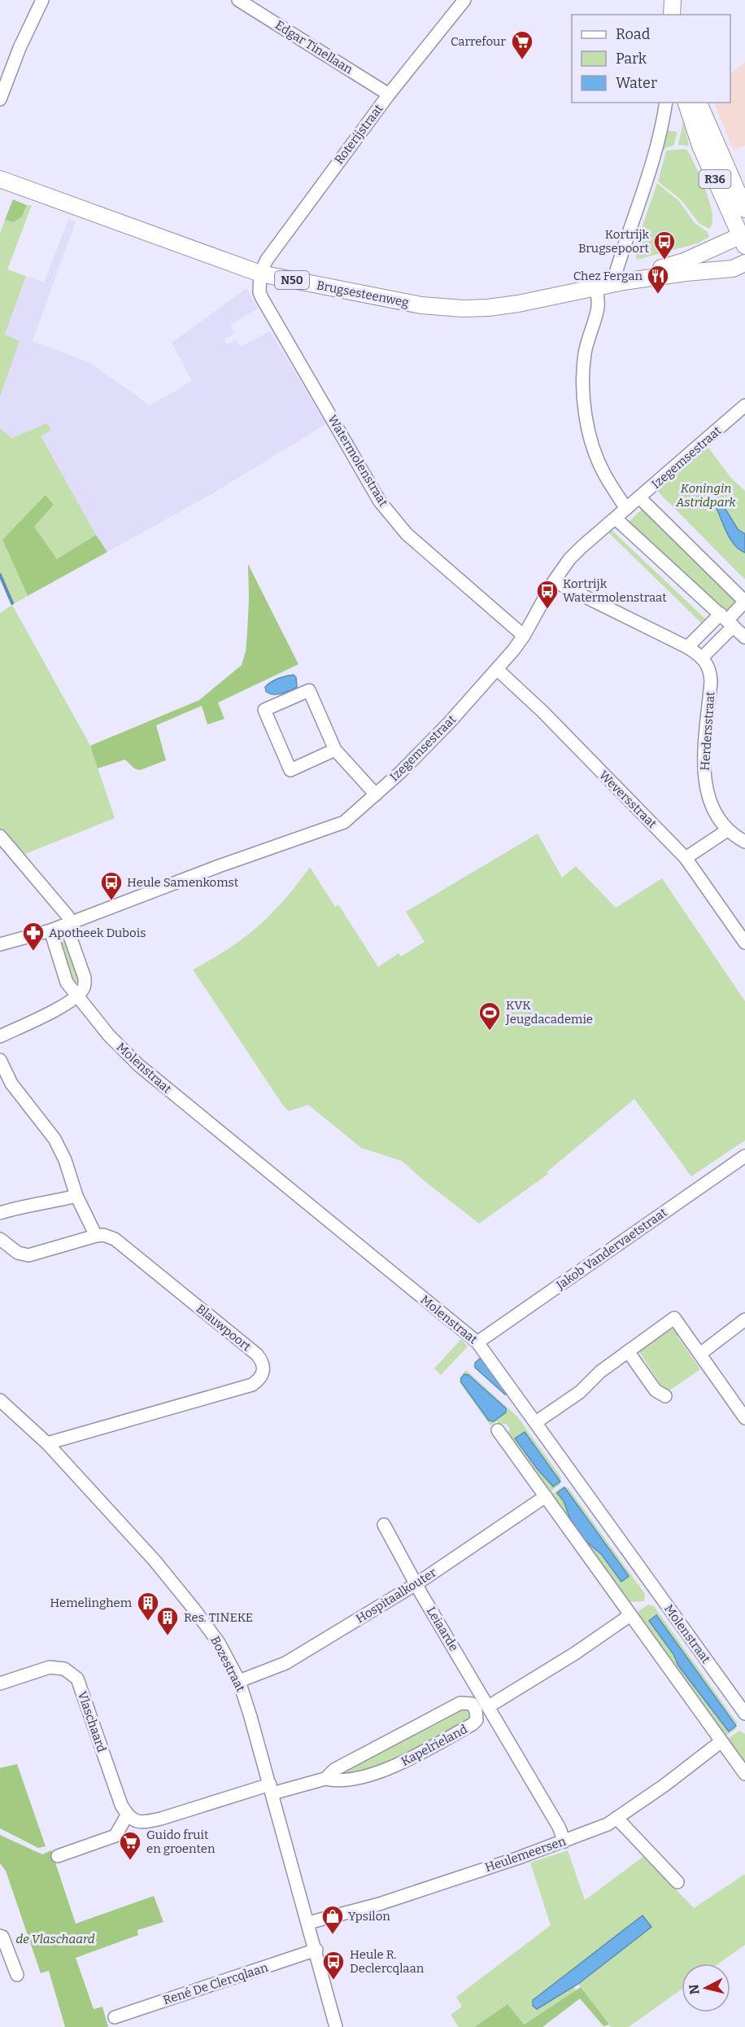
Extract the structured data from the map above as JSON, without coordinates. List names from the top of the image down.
{
  "streets": {
    "main road": ["R36", "N50", "Brugsesteenweg"],
    "street": [
      "Edgar Tinellaan",
      "Roterijstraat",
      "Izegemsestraat",
      "Watermolenstraat",
      "Herdersstraat",
      "Weversstraat",
      "Molenstraat",
      "Jakob Vandervaetstraat",
      "Blauwpoort",
      "Hospitaalkouter",
      "Leiaarde",
      "Bozestraat",
      "Vlaschaard",
      "Kapelrieland",
      "Heulemeersen",
      "René De Clercqlaan"
    ]
  },
  "crossings": [
    ["Edgar Tinellaan", "Roterijstraat"],
    ["Roterijstraat", "Brugsesteenweg"],
    ["Roterijstraat", "Watermolenstraat"],
    ["R36", "Brugsesteenweg"],
    ["Brugsesteenweg", "Watermolenstraat"],
    ["Izegemsestraat", "Watermolenstraat"],
    ["Izegemsestraat", "Weversstraat"],
    ["Izegemsestraat", "Molenstraat"],
    ["Molenstraat", "Jakob Vandervaetstraat"],
    ["Blauwpoort", "Bozestraat"],
    ["Hospitaalkouter", "Leiaarde"],
    ["Hospitaalkouter", "Bozestraat"],
    ["Leiaarde", "Heulemeersen"],
    ["Bozestraat", "Kapelrieland"],
    ["Bozestraat", "Heulemeersen"],
    ["Bozestraat", "René De Clercqlaan"]
  ],
  "parks": ["Koningin Astridpark", "de Vlaschaard"],
  "places": {
    "supermarket": ["Carrefour", "Guido fruit en groenten"],
    "bus stop": [
      "Kortrijk Brugsepoort",
      "Kortrijk Watermolenstraat",
      "Heule Samenkomst",
      "Heule R. Declercqlaan"
    ],
    "restaurant": ["Chez Fergan"],
    "pharmacy": ["Apotheek Dubois"],
    "sports": ["KVK Jeugdacademie"],
    "building": ["Hemelinghem", "Res. TINEKE"],
    "shop": ["Ypsilon"]
  },
  "legend": ["Road", "Park", "Water"],
  "north": "left"
}
